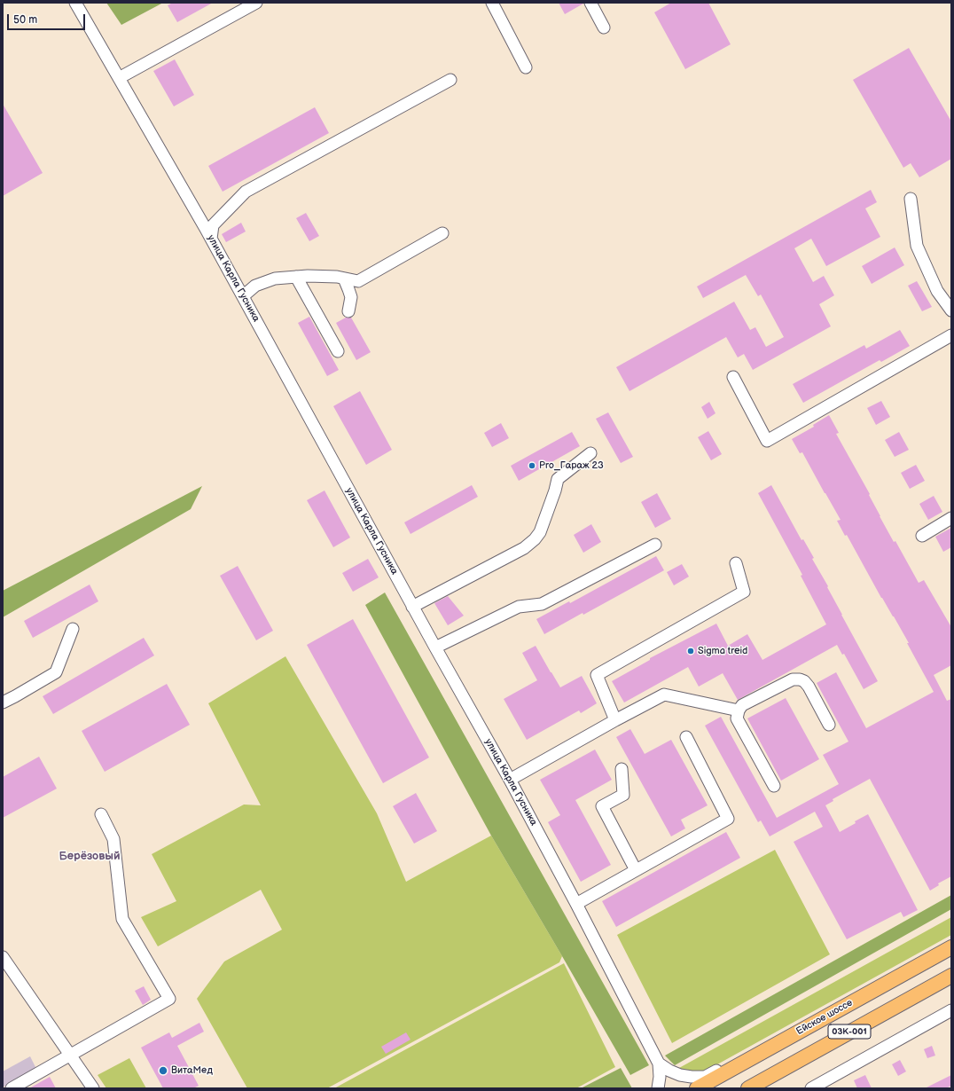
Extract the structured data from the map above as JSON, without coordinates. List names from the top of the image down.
{
  "streets": {
    "main road": ["Ейское шоссе", "03К-001"],
    "street": ["улица Карла Гусника"]
  },
  "districts": ["Берёзовый"],
  "places": ["Pro_Гараж 23", "Sigma treid", "ВитаMед"],
  "scale_bar": "50 m"
}
